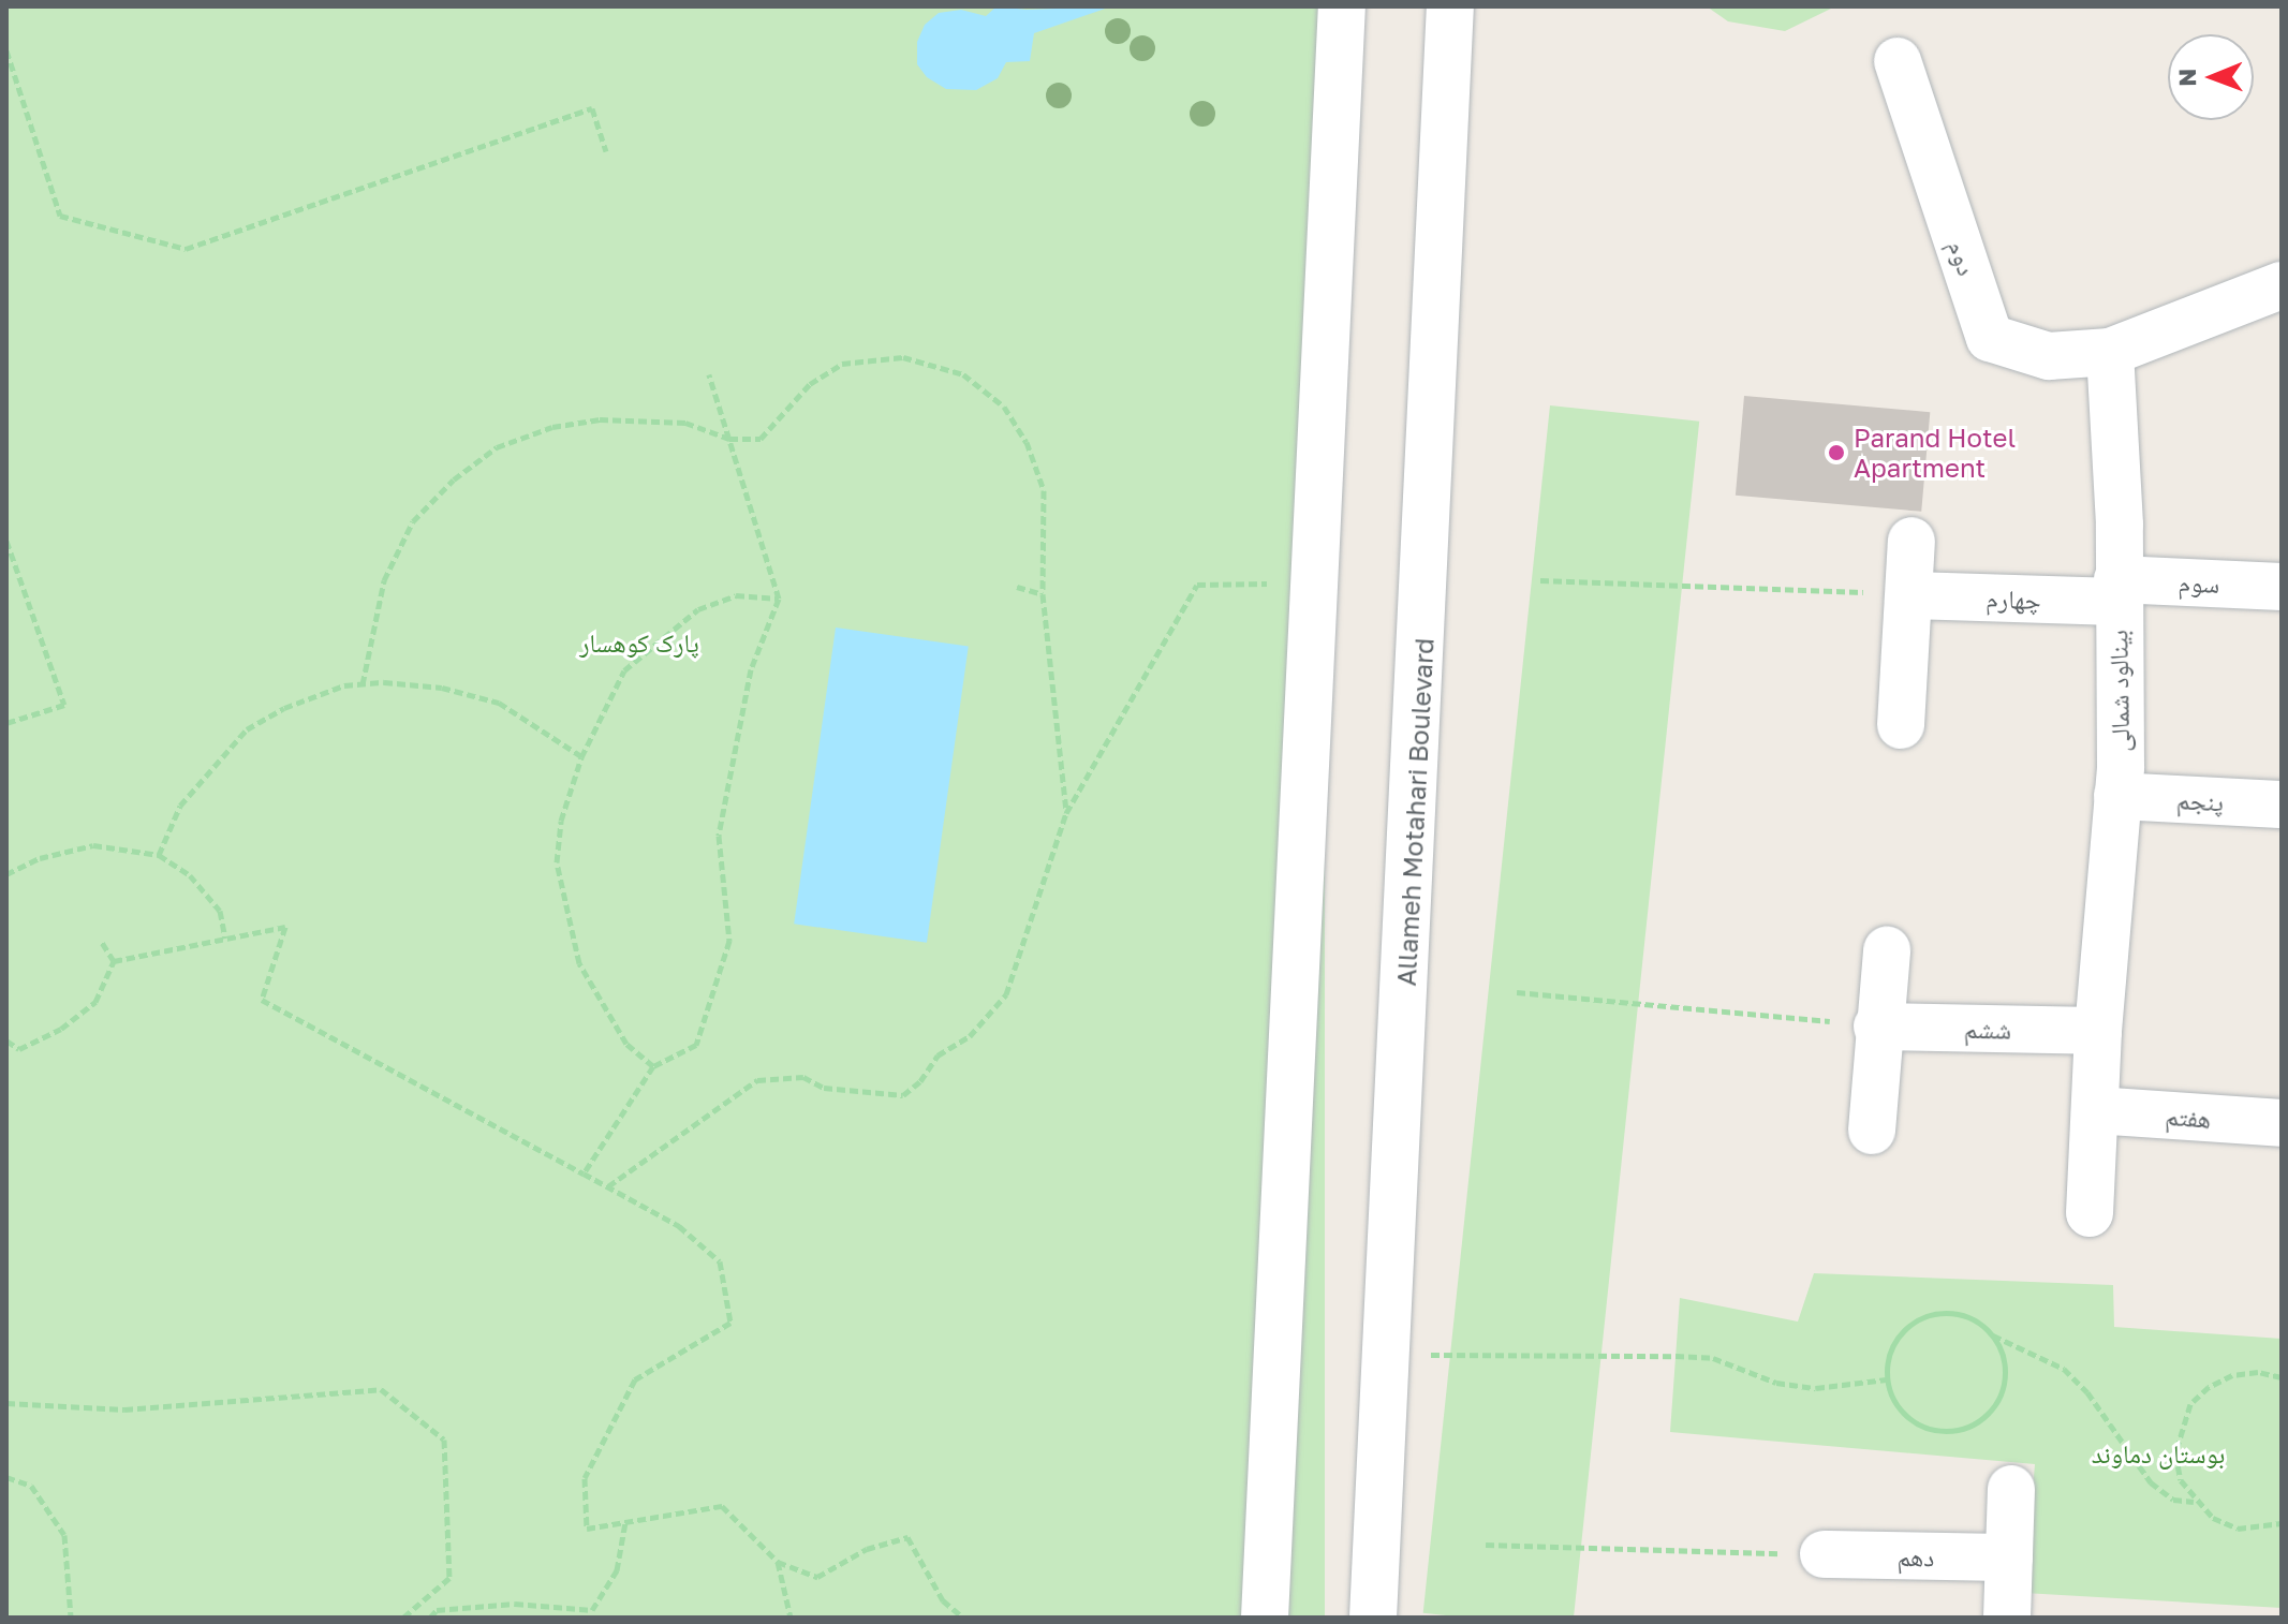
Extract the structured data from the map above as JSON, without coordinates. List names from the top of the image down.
{
  "streets": {
    "main road": [
      "دوم",
      "سوم",
      "چهارم",
      "بینالود شمالی",
      "پنجم",
      "Allameh Motahari Boulevard",
      "ششم",
      "هفتم",
      "دهم"
    ]
  },
  "crossings": [
    ["دوم", "بینالود شمالی"],
    ["سوم", "چهارم"],
    ["سوم", "بینالود شمالی"],
    ["چهارم", "بینالود شمالی"],
    ["بینالود شمالی", "پنجم"],
    ["بینالود شمالی", "ششم"],
    ["بینالود شمالی", "هفتم"]
  ],
  "parks": ["پارک کوهسار", "بوستان دماوند"],
  "places": ["Parand Hotel Apartment"],
  "north": "left"
}
